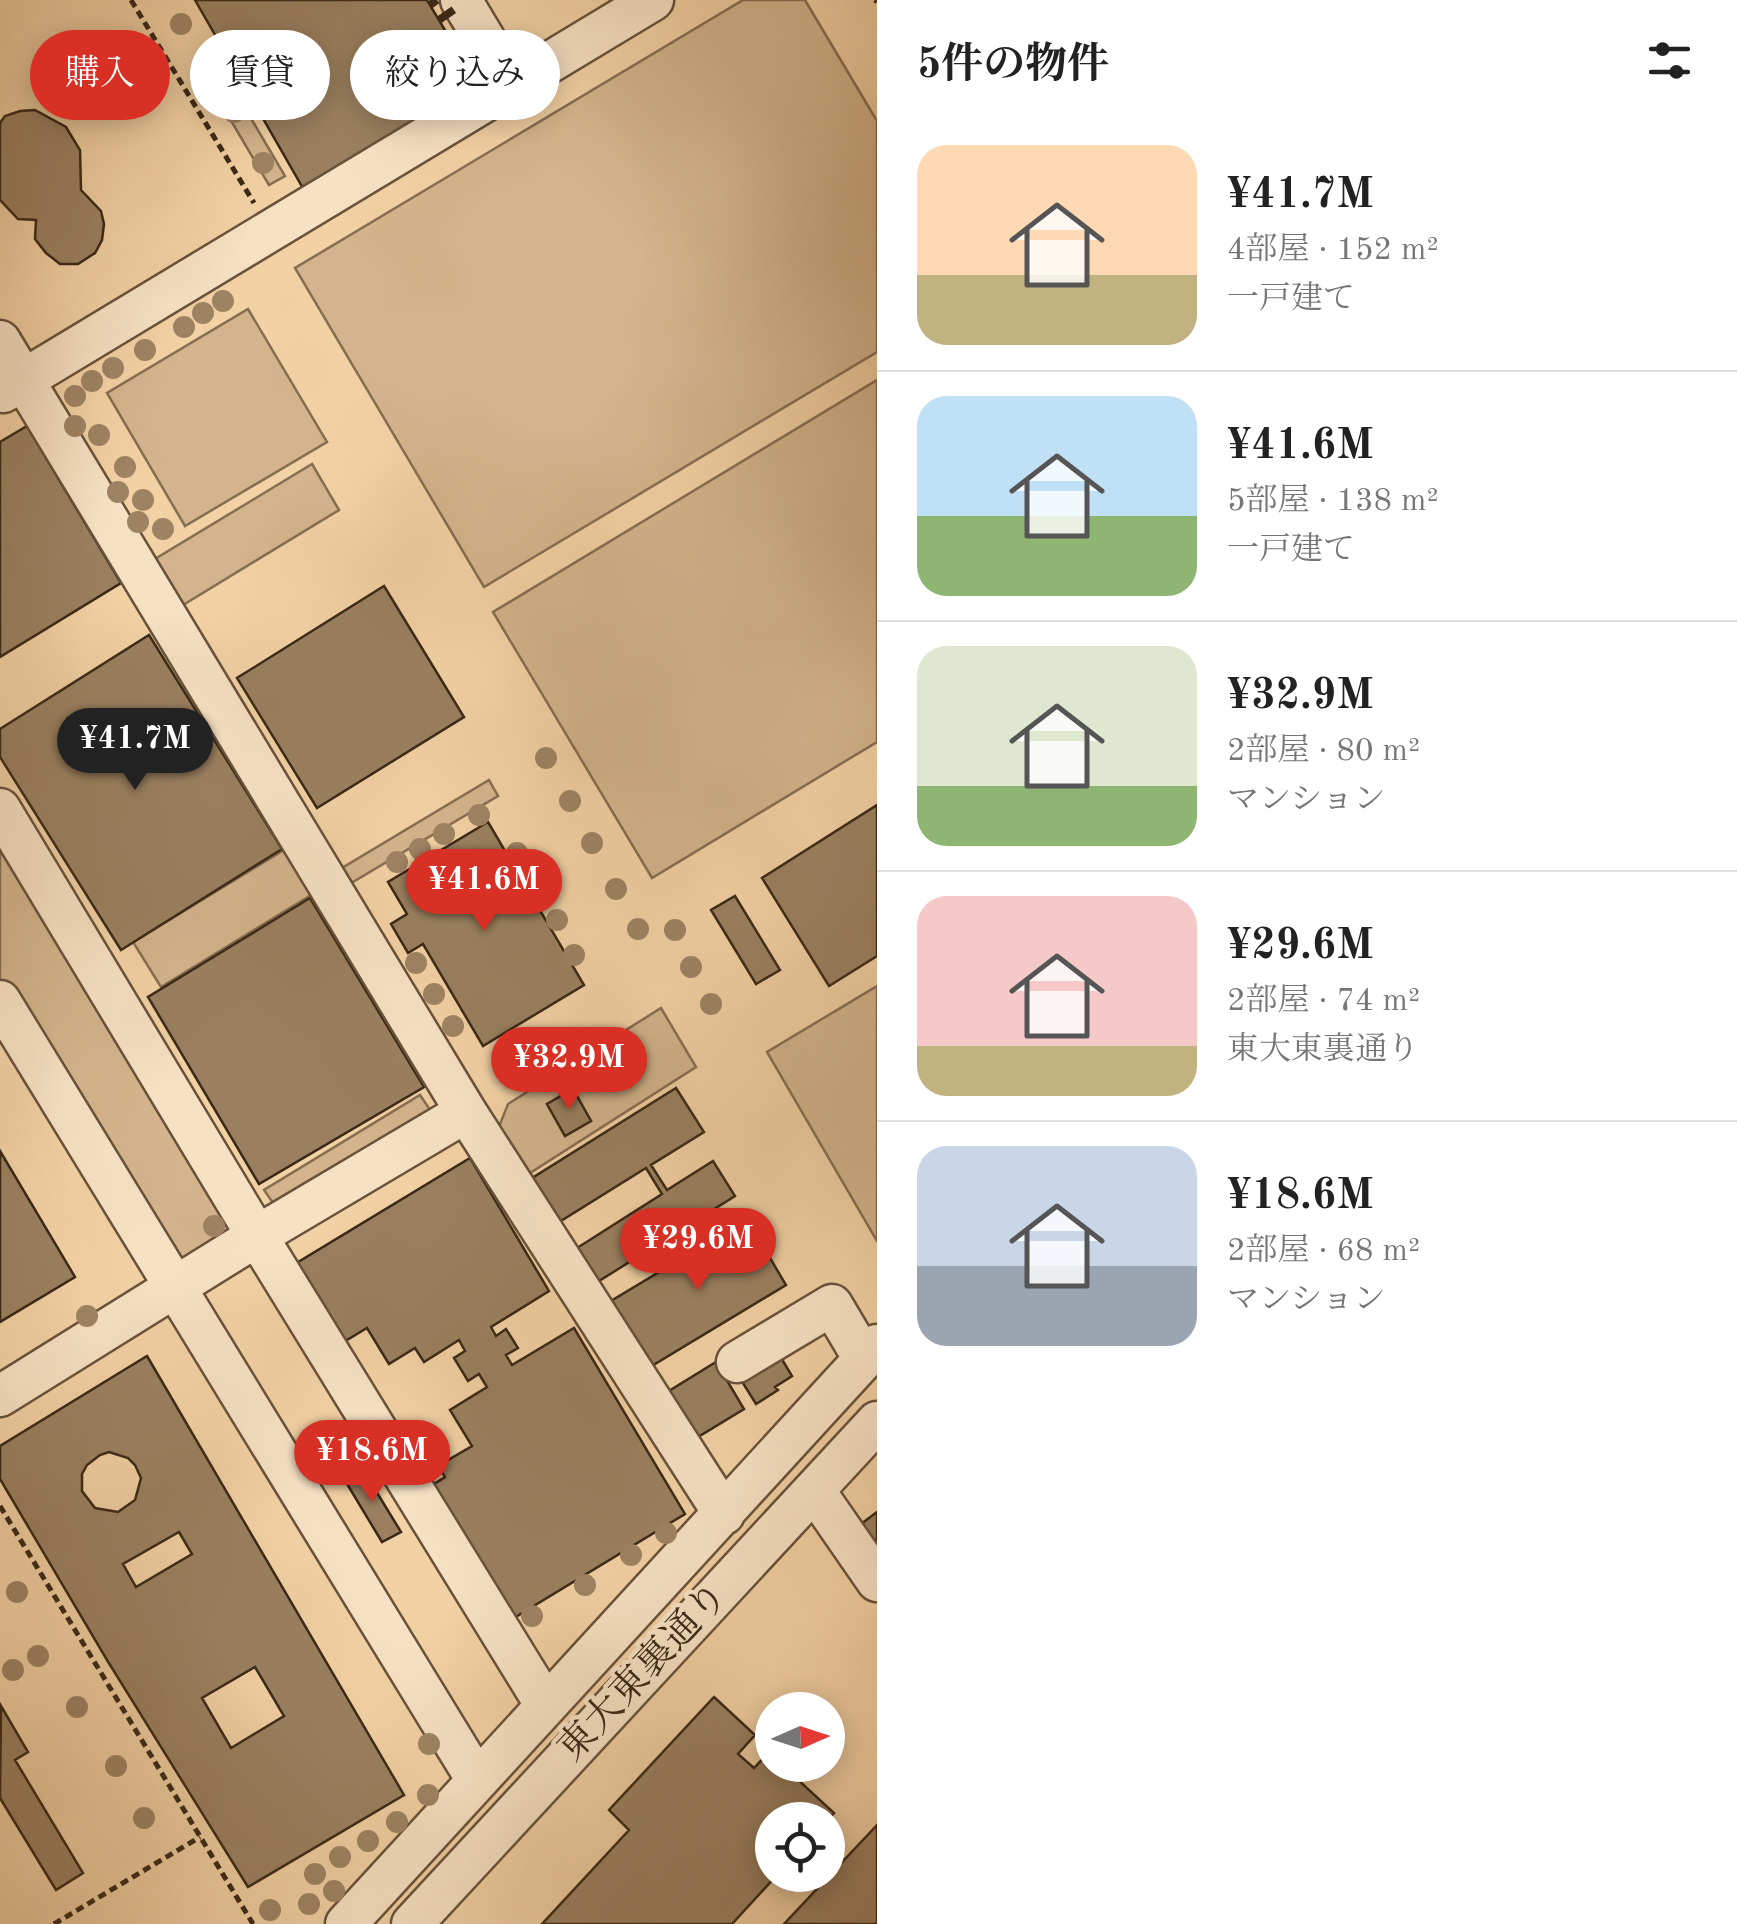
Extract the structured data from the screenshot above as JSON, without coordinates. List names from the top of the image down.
{
  "streets": {
    "street": ["東大東裏通り"]
  },
  "north": "right",
  "page": {
    "heading": "5件の物件",
    "chip": ["購入", "賃貸", "絞り込み"],
    "list": [
      {
        "name": "¥41.7M",
        "note": "4部屋 · 152 m² · 一戸建て"
      },
      {
        "name": "¥41.6M",
        "note": "5部屋 · 138 m² · 一戸建て"
      },
      {
        "name": "¥32.9M",
        "note": "2部屋 · 80 m² · マンション"
      },
      {
        "name": "¥29.6M",
        "note": "2部屋 · 74 m² · 東大東裏通り"
      },
      {
        "name": "¥18.6M",
        "note": "2部屋 · 68 m² · マンション"
      }
    ],
    "price": [
      "¥41.7M",
      "¥41.6M",
      "¥32.9M",
      "¥29.6M",
      "¥18.6M"
    ]
  }
}
